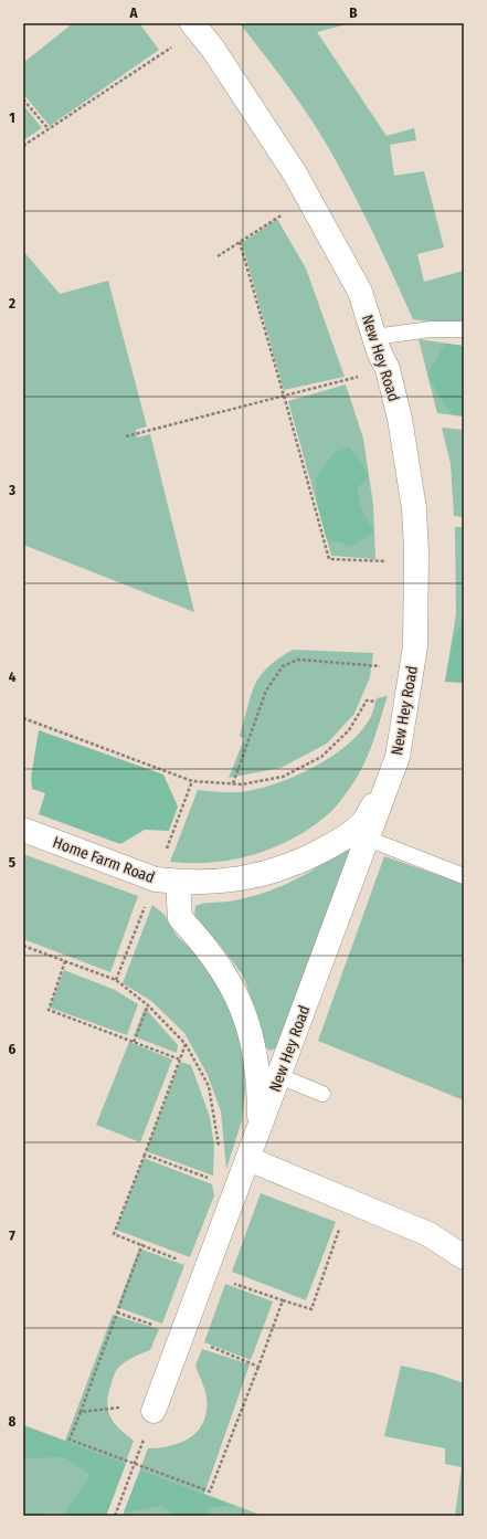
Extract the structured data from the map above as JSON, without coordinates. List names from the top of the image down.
{
  "streets": {
    "street": ["New Hey Road", "Home Farm Road"]
  },
  "crossings": [
    ["New Hey Road", "Home Farm Road"]
  ],
  "grid": {
    "columns": ["A", "B"],
    "rows": [
      "1",
      "2",
      "3",
      "4",
      "5",
      "6",
      "7",
      "8"
    ]
  }
}
